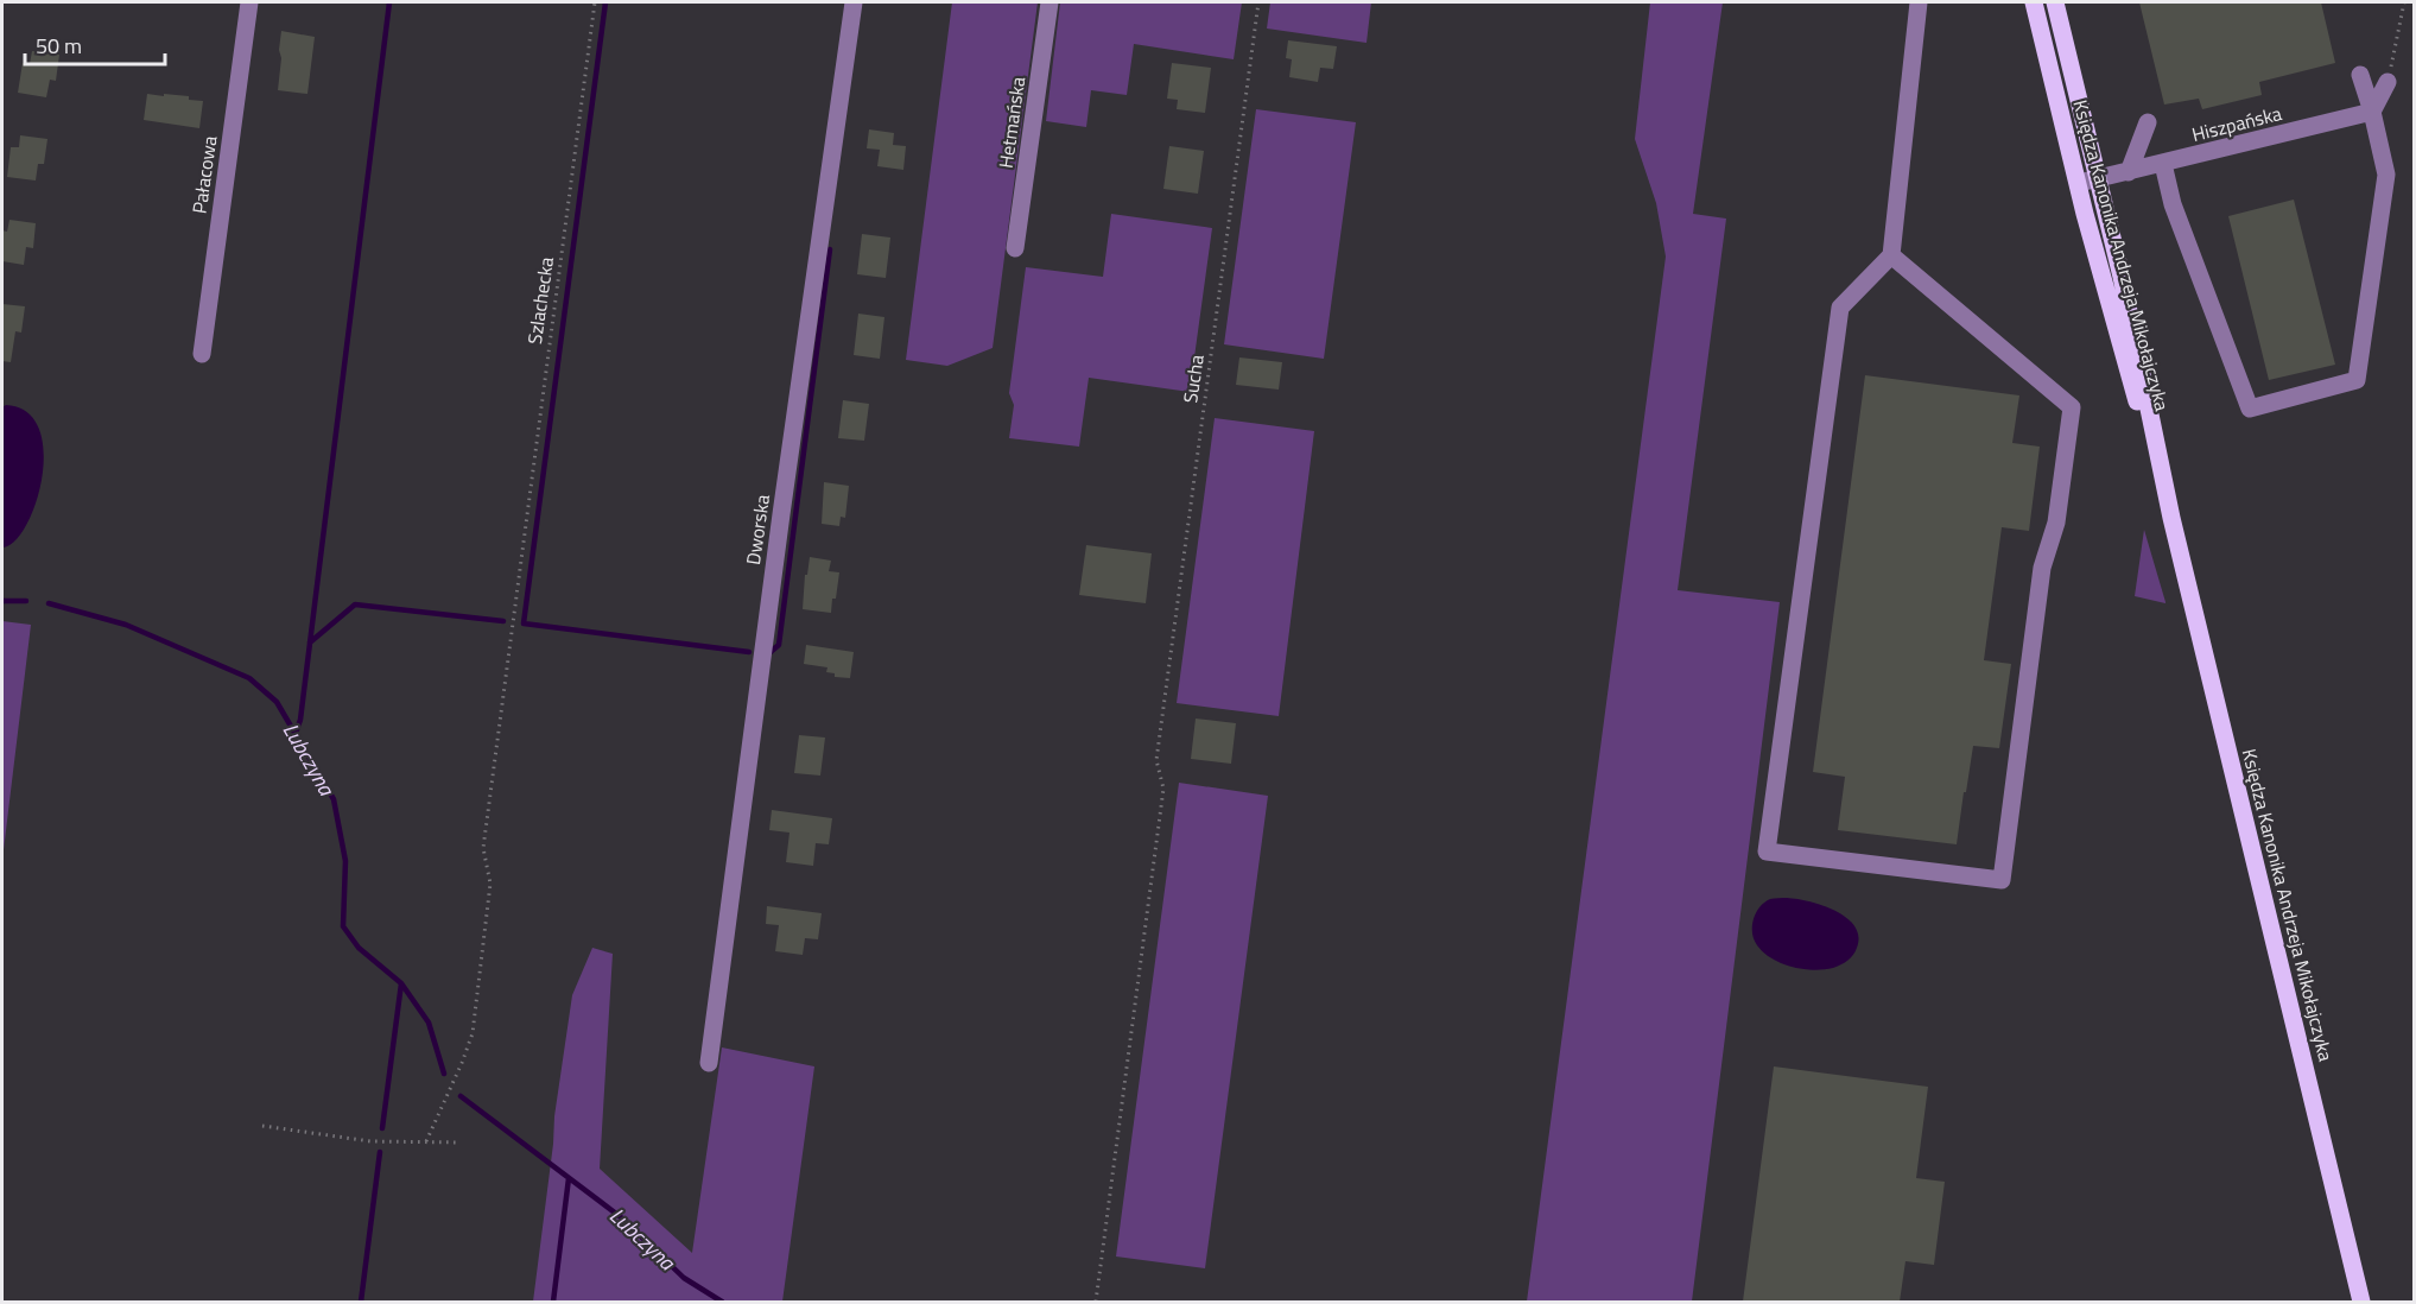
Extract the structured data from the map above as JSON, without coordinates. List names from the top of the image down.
{
  "streets": {
    "main road": ["Księdza Kanonika Andrzeja Mikołajczyka"],
    "street": [
      "Hetmańska",
      "Hiszpańska",
      "Pałacowa",
      "Dworska"
    ],
    "path": ["Szlachecka", "Sucha"]
  },
  "crossings": [
    ["Hiszpańska", "Księdza Kanonika Andrzeja Mikołajczyka"]
  ],
  "water": ["Lubczyna"],
  "scale_bar": "50 m"
}
